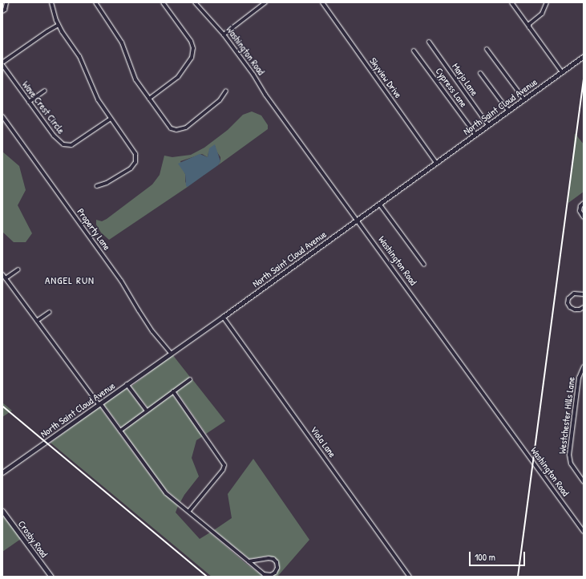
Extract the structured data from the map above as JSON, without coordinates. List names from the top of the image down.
{
  "streets": {
    "street": [
      "Washington Road",
      "Skyview Drive",
      "Marjo Lane",
      "Cypress Lane",
      "North Saint Cloud Avenue",
      "Wave Crest Circle",
      "Property Lane",
      "Westchester Hills Lane",
      "Viola Lane",
      "Crosby Road"
    ]
  },
  "crossings": [
    ["Washington Road", "North Saint Cloud Avenue"],
    ["Skyview Drive", "North Saint Cloud Avenue"],
    ["Marjo Lane", "North Saint Cloud Avenue"],
    ["Cypress Lane", "North Saint Cloud Avenue"],
    ["North Saint Cloud Avenue", "Property Lane"],
    ["North Saint Cloud Avenue", "Viola Lane"]
  ],
  "districts": ["ANGEL RUN"],
  "scale_bar": "100 m"
}
